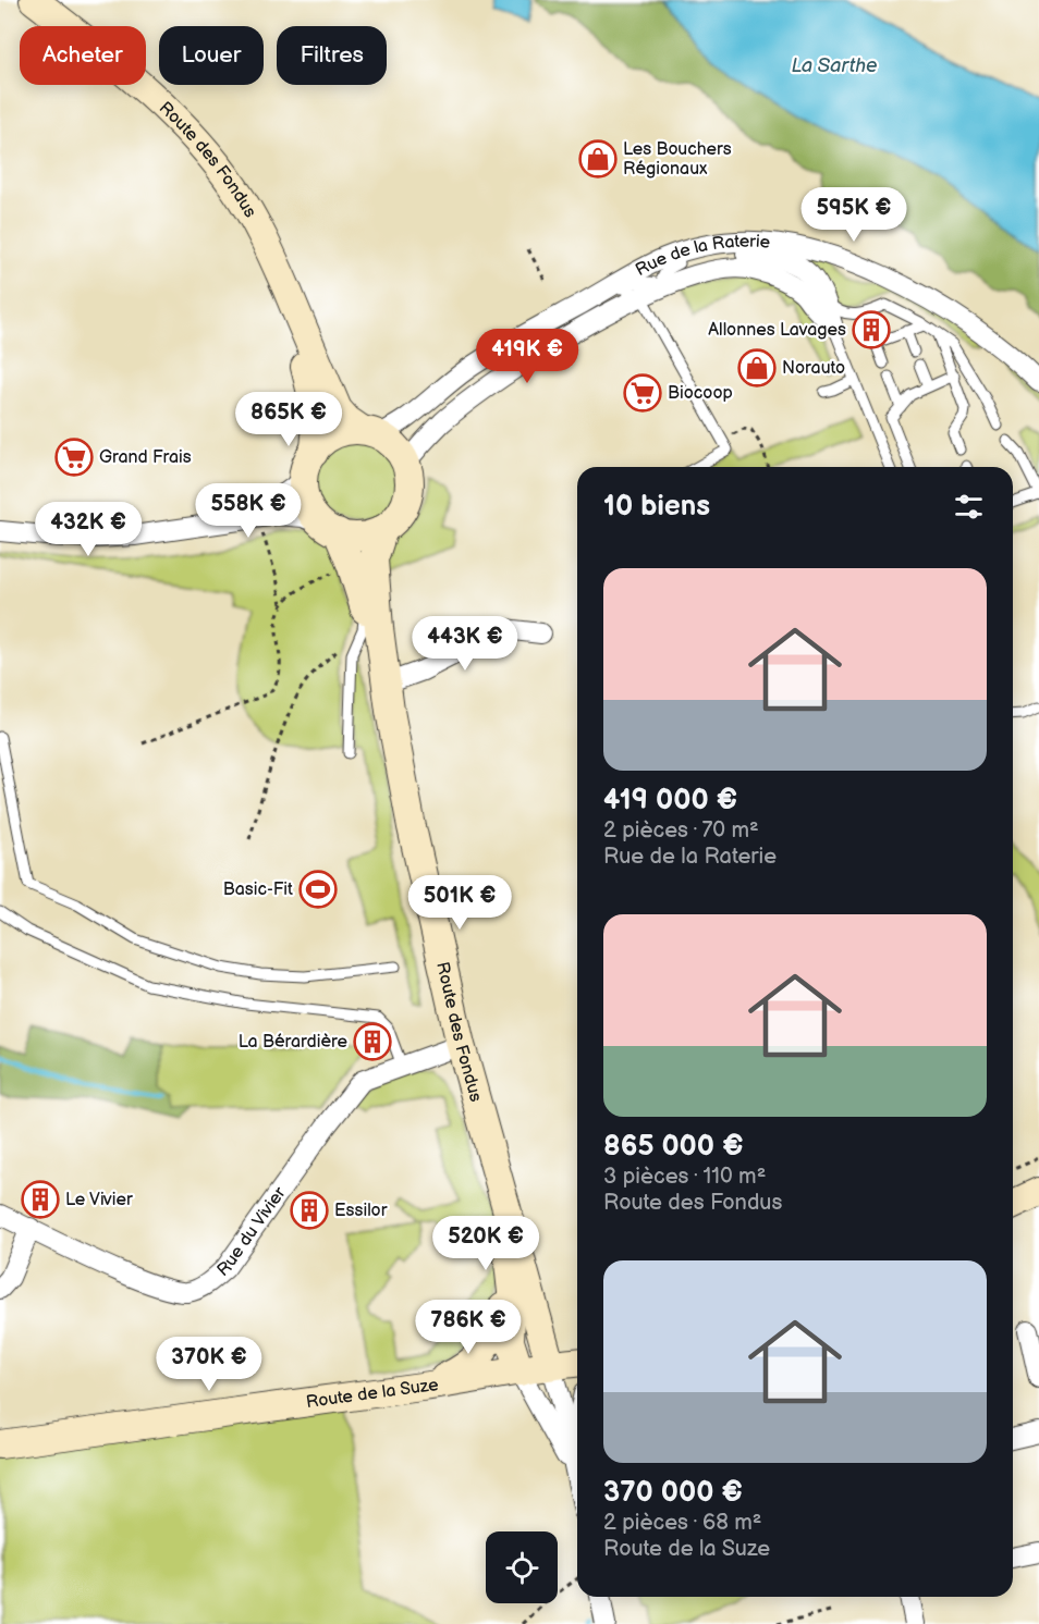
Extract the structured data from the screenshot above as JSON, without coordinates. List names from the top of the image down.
{
  "streets": {
    "street": [
      "Route des Fondus",
      "Rue de la Raterie",
      "Rue du Vivier",
      "Route de la Suze"
    ]
  },
  "crossings": [
    ["Route des Fondus", "Rue de la Raterie"],
    ["Route des Fondus", "Rue du Vivier"],
    ["Route des Fondus", "Route de la Suze"]
  ],
  "water": ["La Sarthe"],
  "places": {
    "shop": ["Les Bouchers Régionaux", "Norauto"],
    "building": [
      "Allonnes Lavages",
      "La Bérardière",
      "Le Vivier",
      "Essilor"
    ],
    "supermarket": ["Biocoop", "Grand Frais"],
    "sports": ["Basic-Fit"]
  },
  "page": {
    "chip": ["Acheter", "Louer", "Filtres"],
    "price": [
      "595K €",
      "419K €",
      "865K €",
      "558K €",
      "432K €",
      "443K €",
      "501K €",
      "520K €",
      "786K €",
      "370K €"
    ],
    "heading": "10 biens",
    "list": [
      {
        "name": "419 000 €",
        "note": "2 pièces · 70 m² · Rue de la Raterie"
      },
      {
        "name": "865 000 €",
        "note": "3 pièces · 110 m² · Route des Fondus"
      },
      {
        "name": "370 000 €",
        "note": "2 pièces · 68 m² · Route de la Suze"
      }
    ]
  }
}
